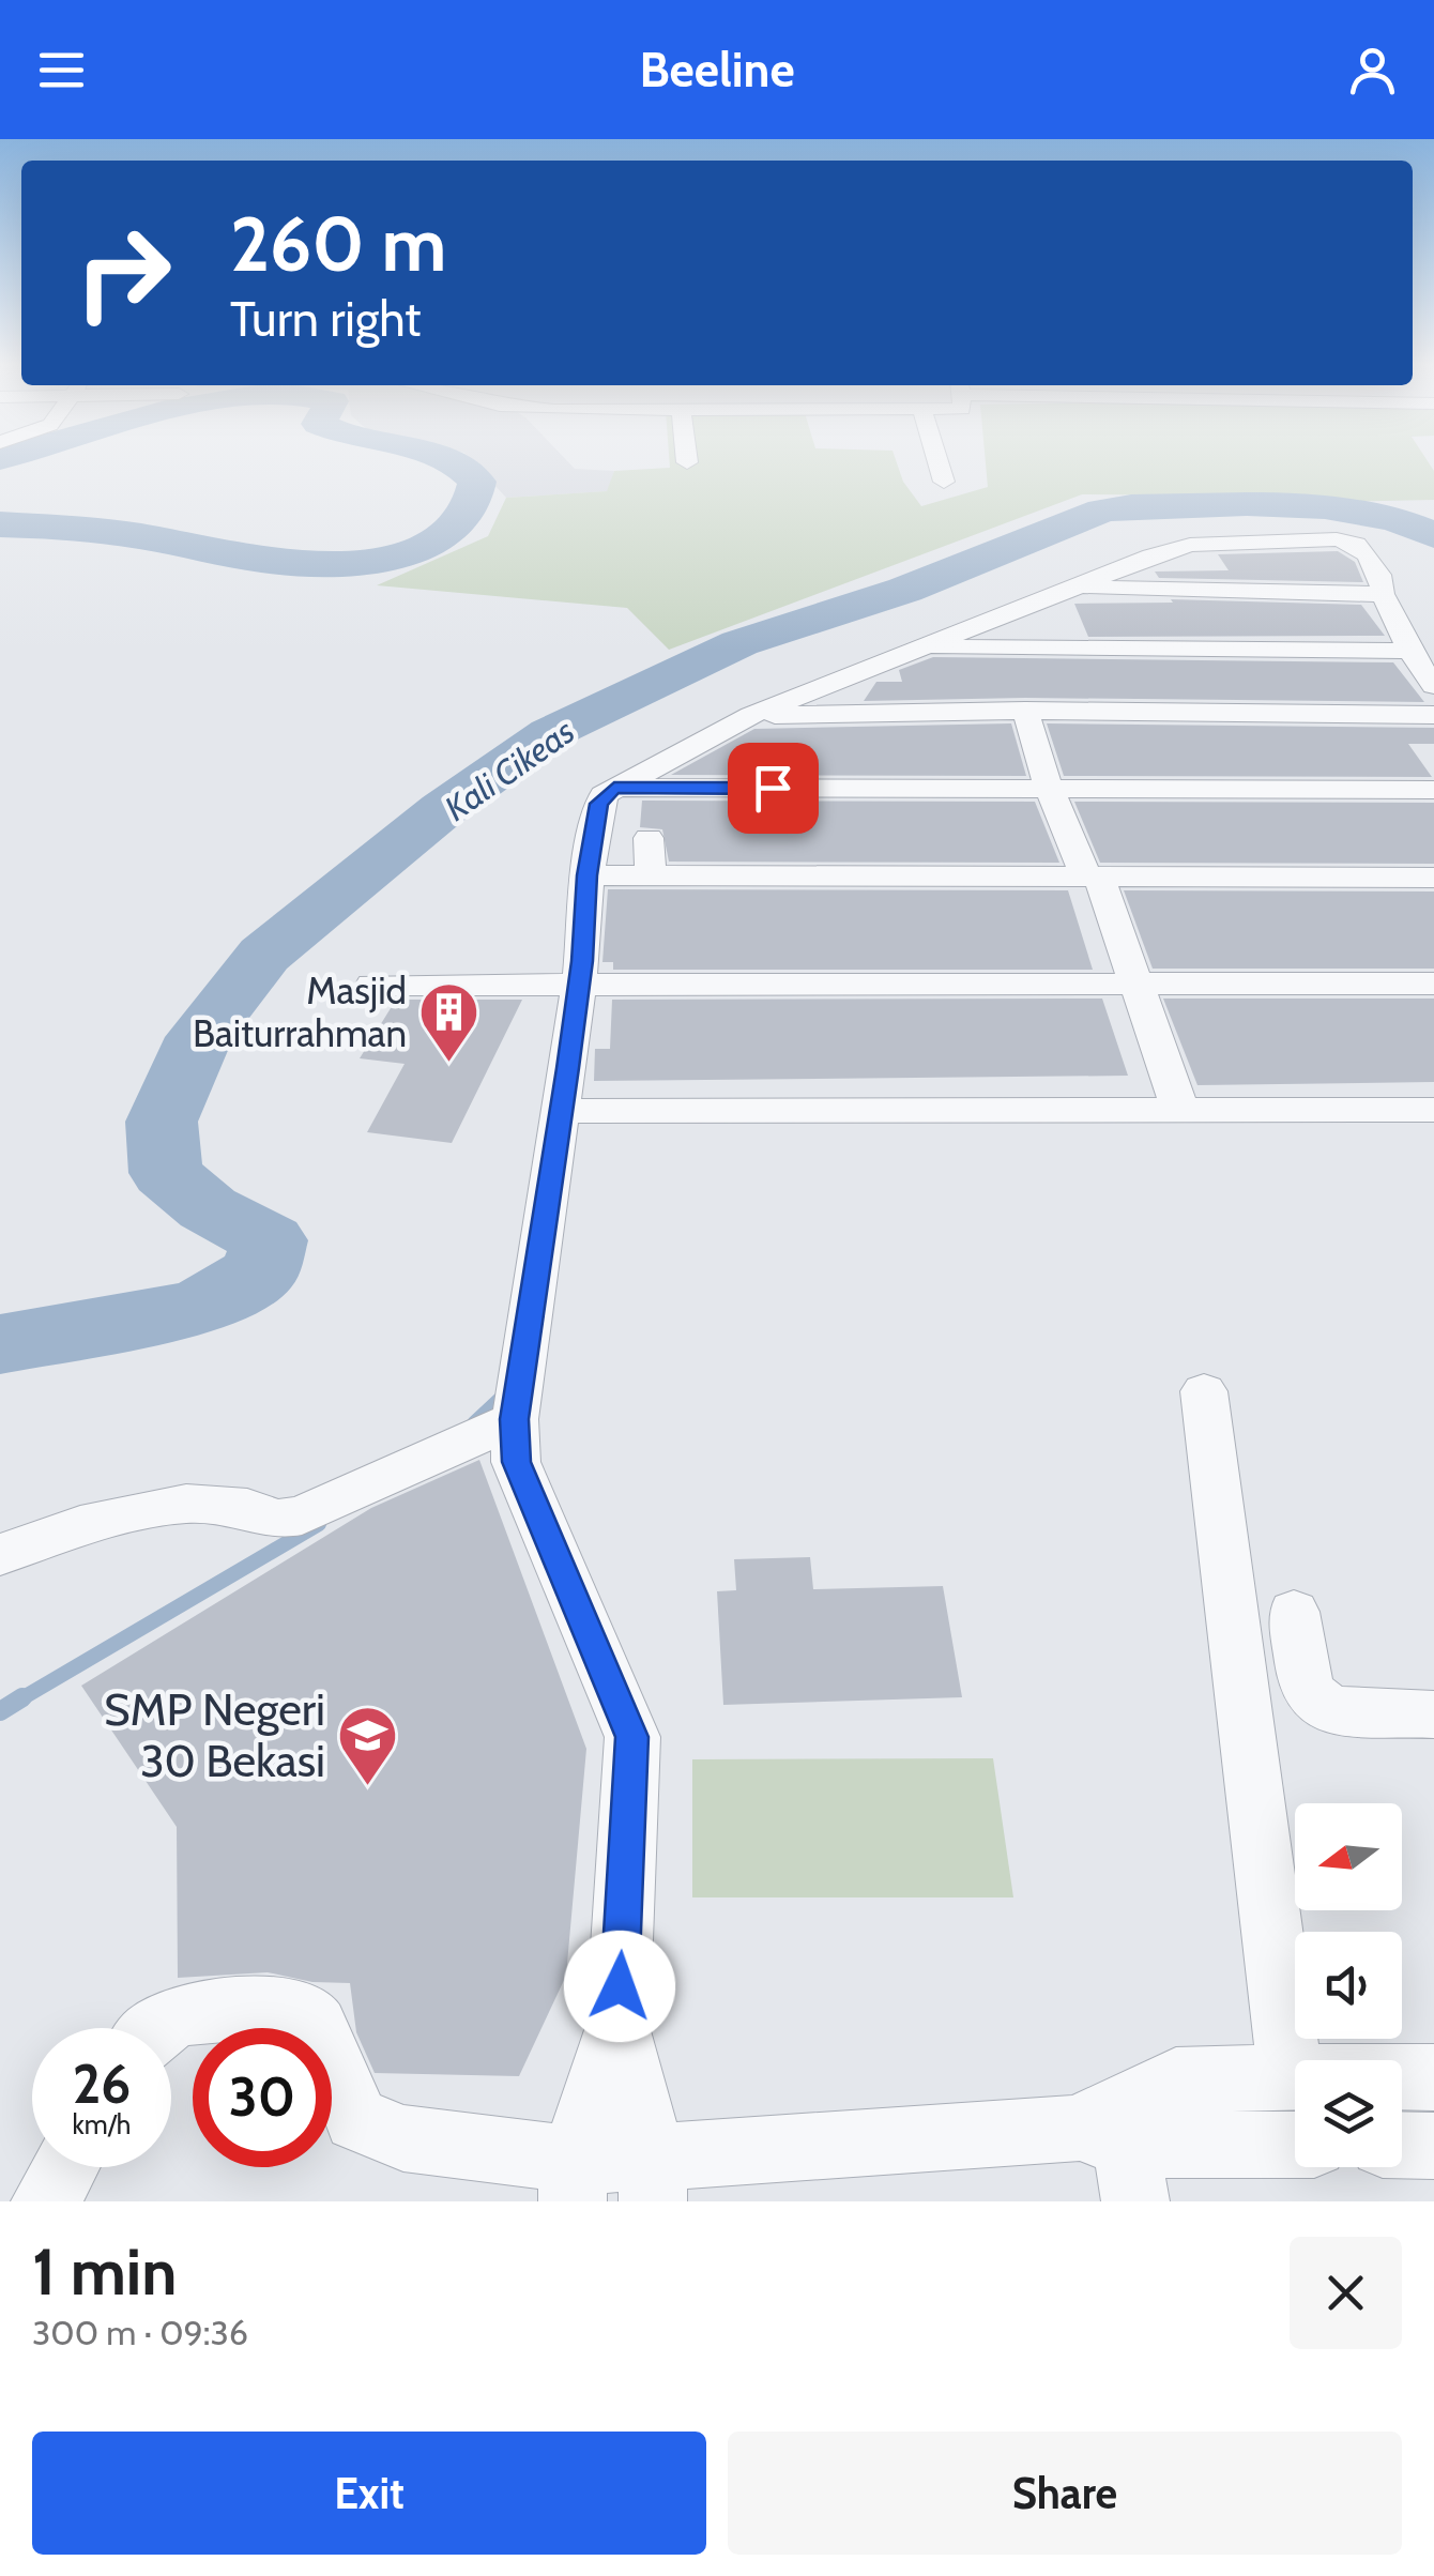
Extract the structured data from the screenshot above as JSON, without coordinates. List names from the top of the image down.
{
  "water": ["Kali Cikeas"],
  "places": {
    "building": ["Masjid Baiturrahman"],
    "school or university": ["SMP Negeri 30 Bekasi"]
  },
  "north": "left",
  "page": {
    "header": "Beeline",
    "turn": ["260 m", "Turn right"],
    "speed": "26 km/h",
    "limit": "30",
    "heading": ["1 min", "300 m · 09:36"],
    "buttons": ["Exit", "Share"]
  }
}
